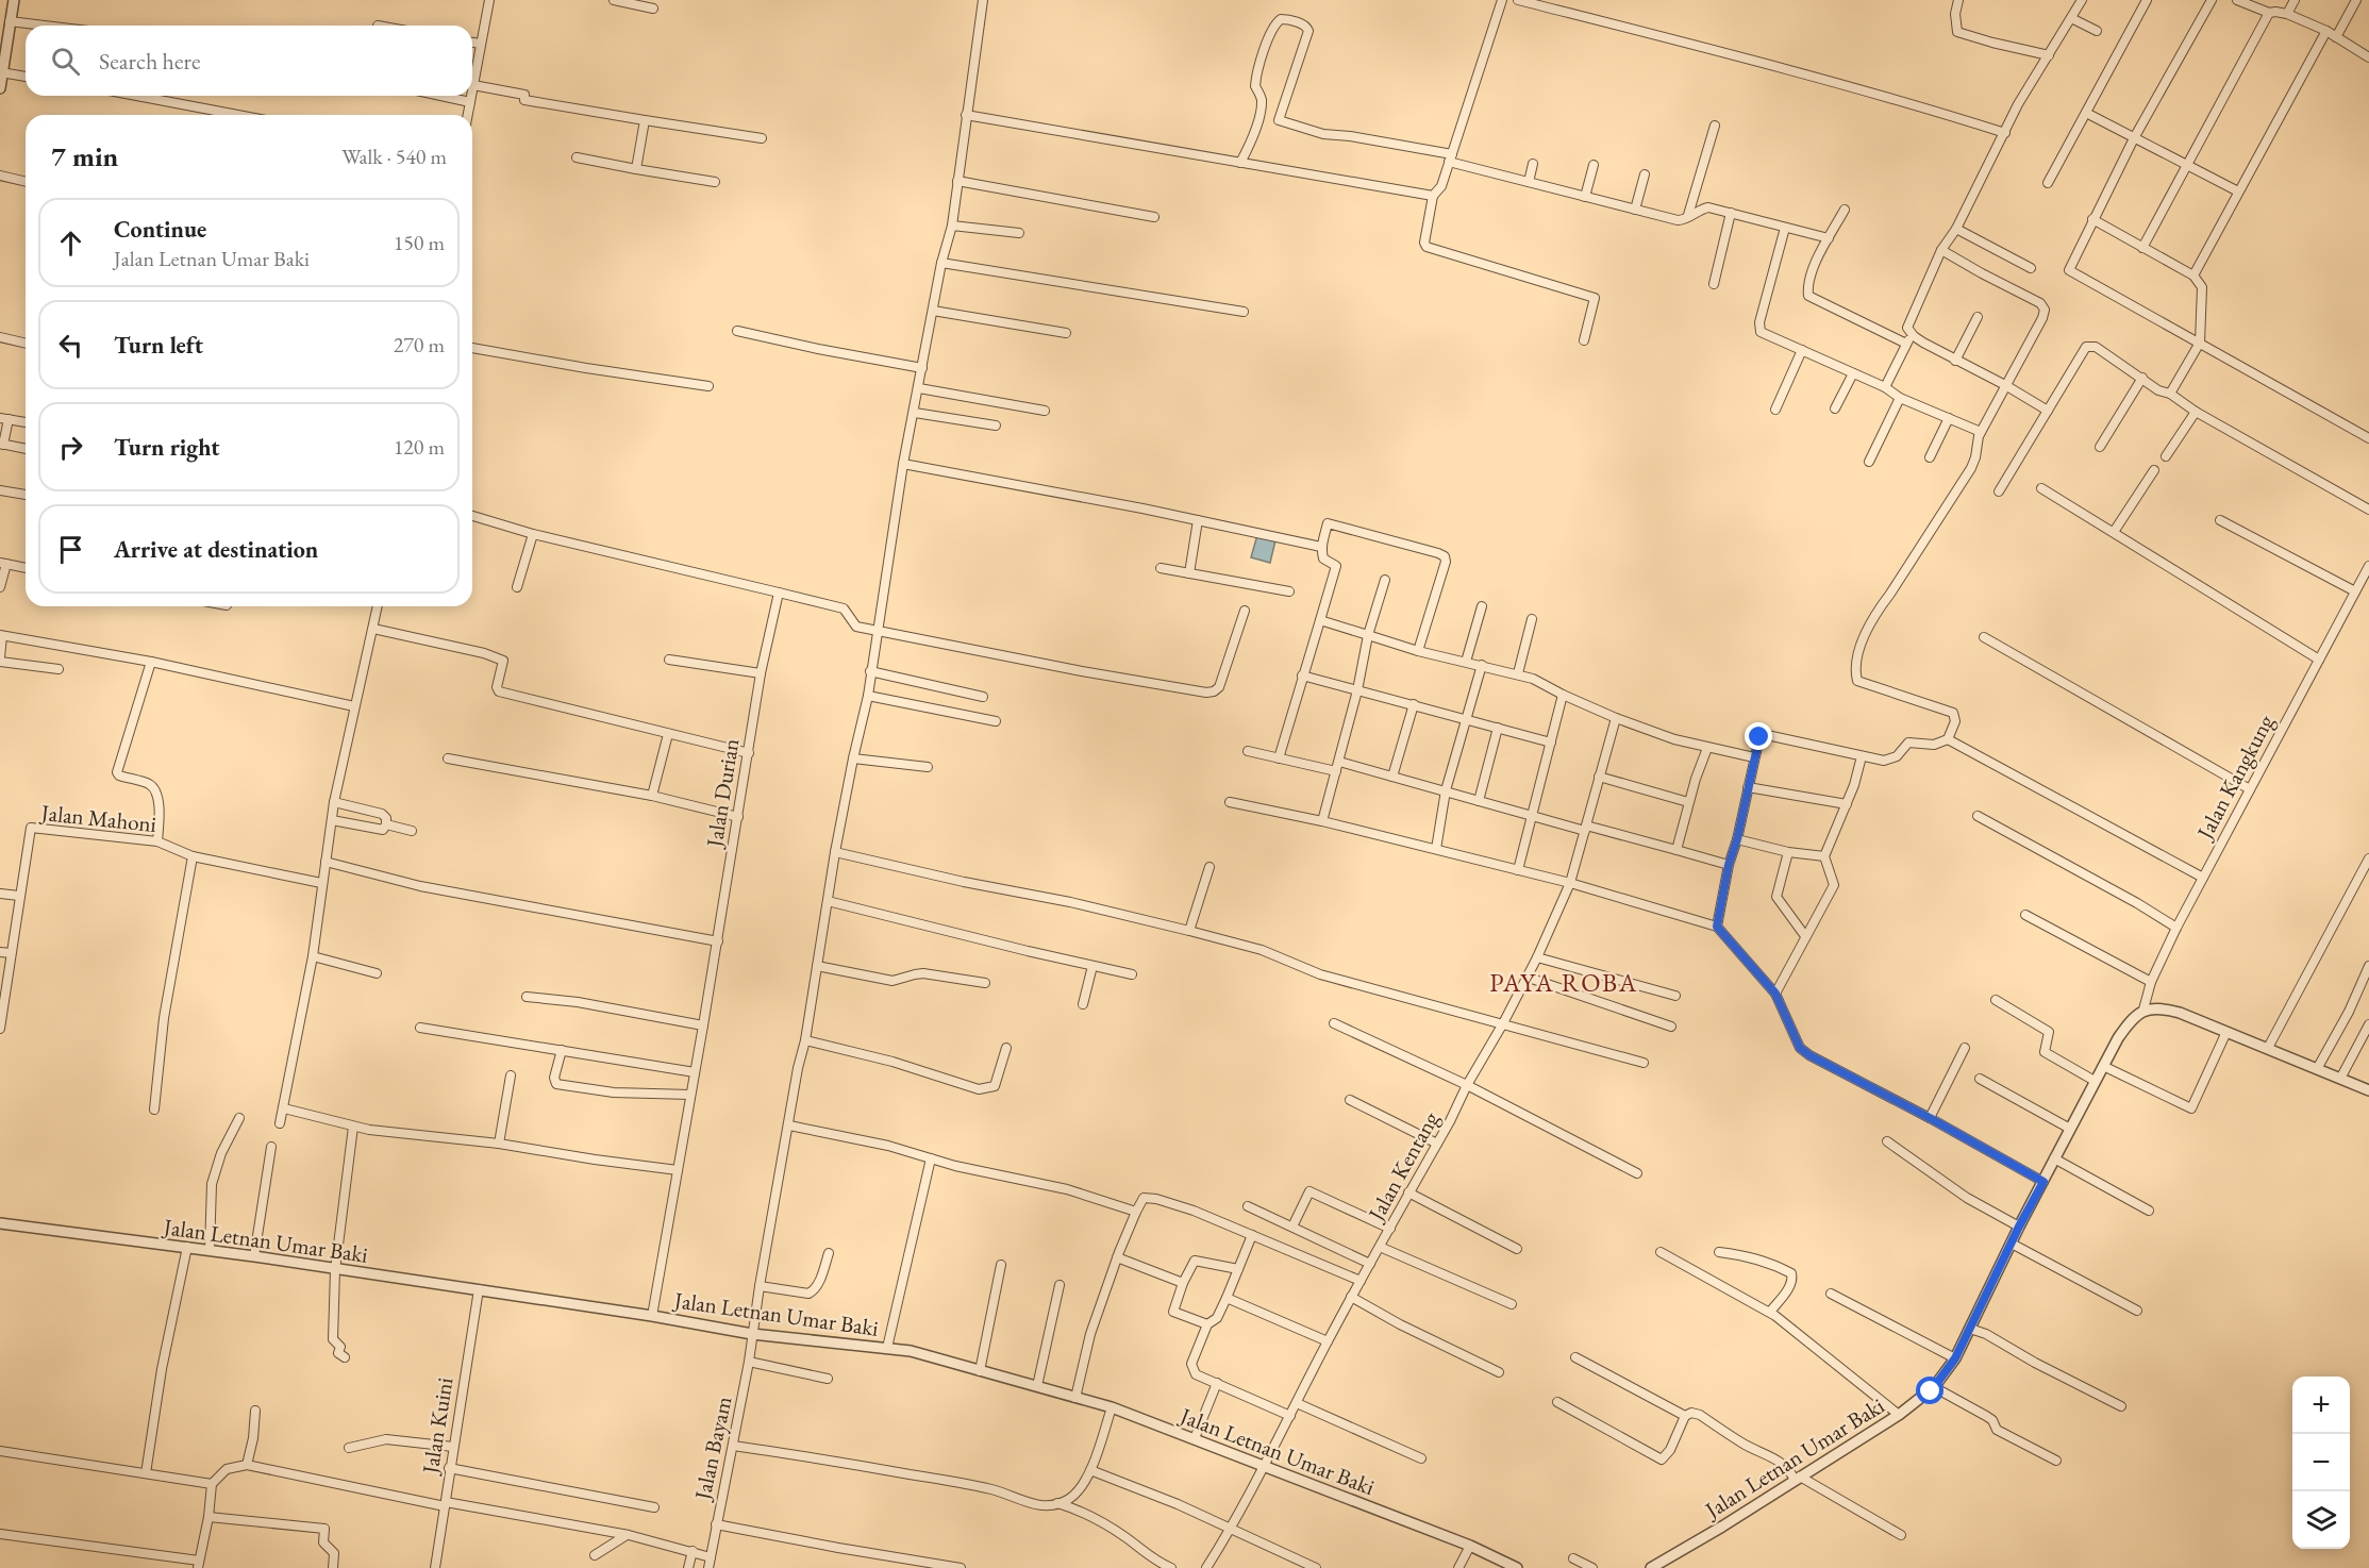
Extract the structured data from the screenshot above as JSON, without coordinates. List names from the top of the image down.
{
  "streets": {
    "street": [
      "Jalan Kangkung",
      "Jalan Durian",
      "Jalan Mahoni",
      "Jalan Kentang",
      "Jalan Letnan Umar Baki",
      "Jalan Kuini",
      "Jalan Bayam"
    ]
  },
  "crossings": [
    ["Jalan Kangkung", "Jalan Letnan Umar Baki"],
    ["Jalan Durian", "Jalan Letnan Umar Baki"],
    ["Jalan Kentang", "Jalan Letnan Umar Baki"],
    ["Jalan Letnan Umar Baki", "Jalan Kuini"],
    ["Jalan Letnan Umar Baki", "Jalan Bayam"]
  ],
  "districts": ["PAYA ROBA"],
  "page": {
    "search": "Search here",
    "heading": ["7 min", "Walk · 540 m"],
    "list": [
      ["Continue", "Jalan Letnan Umar Baki", "150 m"],
      ["Turn left", "270 m"],
      ["Turn right", "120 m"],
      "Arrive at destination"
    ],
    "map_buttons": ["+", "−"]
  }
}
